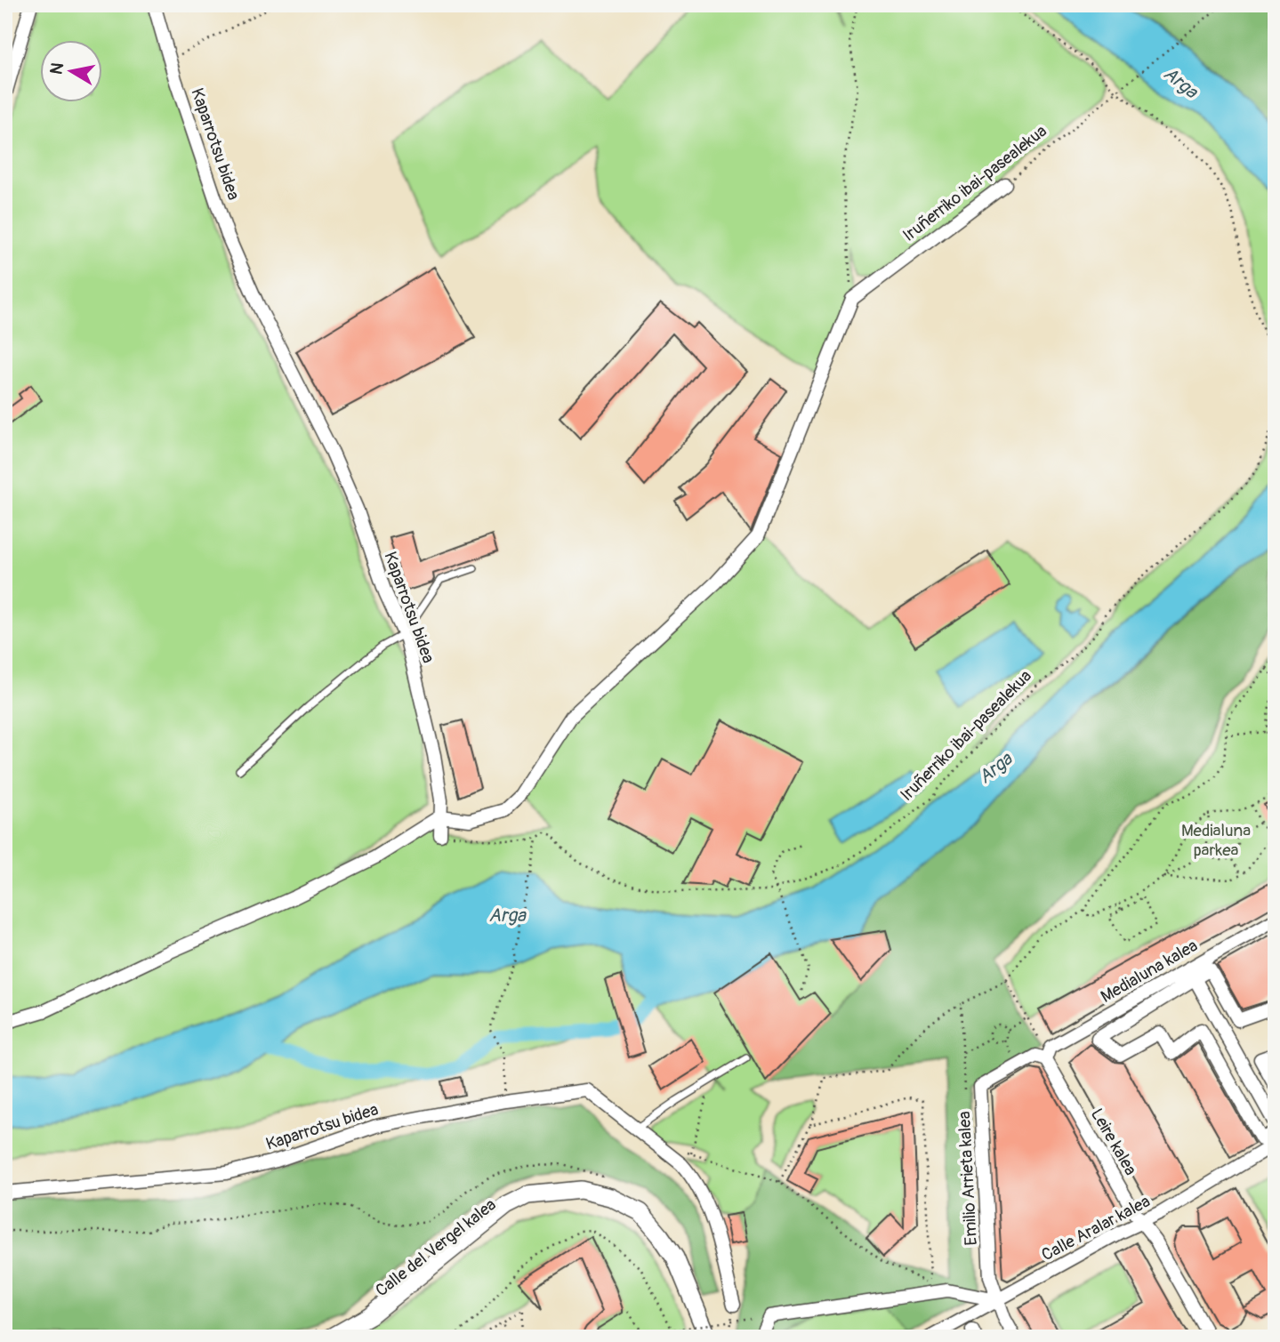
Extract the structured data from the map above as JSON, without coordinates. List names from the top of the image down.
{
  "streets": {
    "main road": ["Calle del Vergel kalea"],
    "street": [
      "Kaparrotsu bidea",
      "Iruñerriko ibai-pasealekua",
      "Medialuna kalea",
      "Leire kalea",
      "Emilio Arrieta kalea",
      "Calle Aralar kalea"
    ]
  },
  "crossings": [
    ["Medialuna kalea", "Leire kalea"],
    ["Medialuna kalea", "Emilio Arrieta kalea"],
    ["Leire kalea", "Emilio Arrieta kalea"],
    ["Leire kalea", "Calle Aralar kalea"],
    ["Emilio Arrieta kalea", "Calle Aralar kalea"]
  ],
  "water": ["Arga"],
  "parks": ["Medialuna parkea"],
  "north": "left"
}
